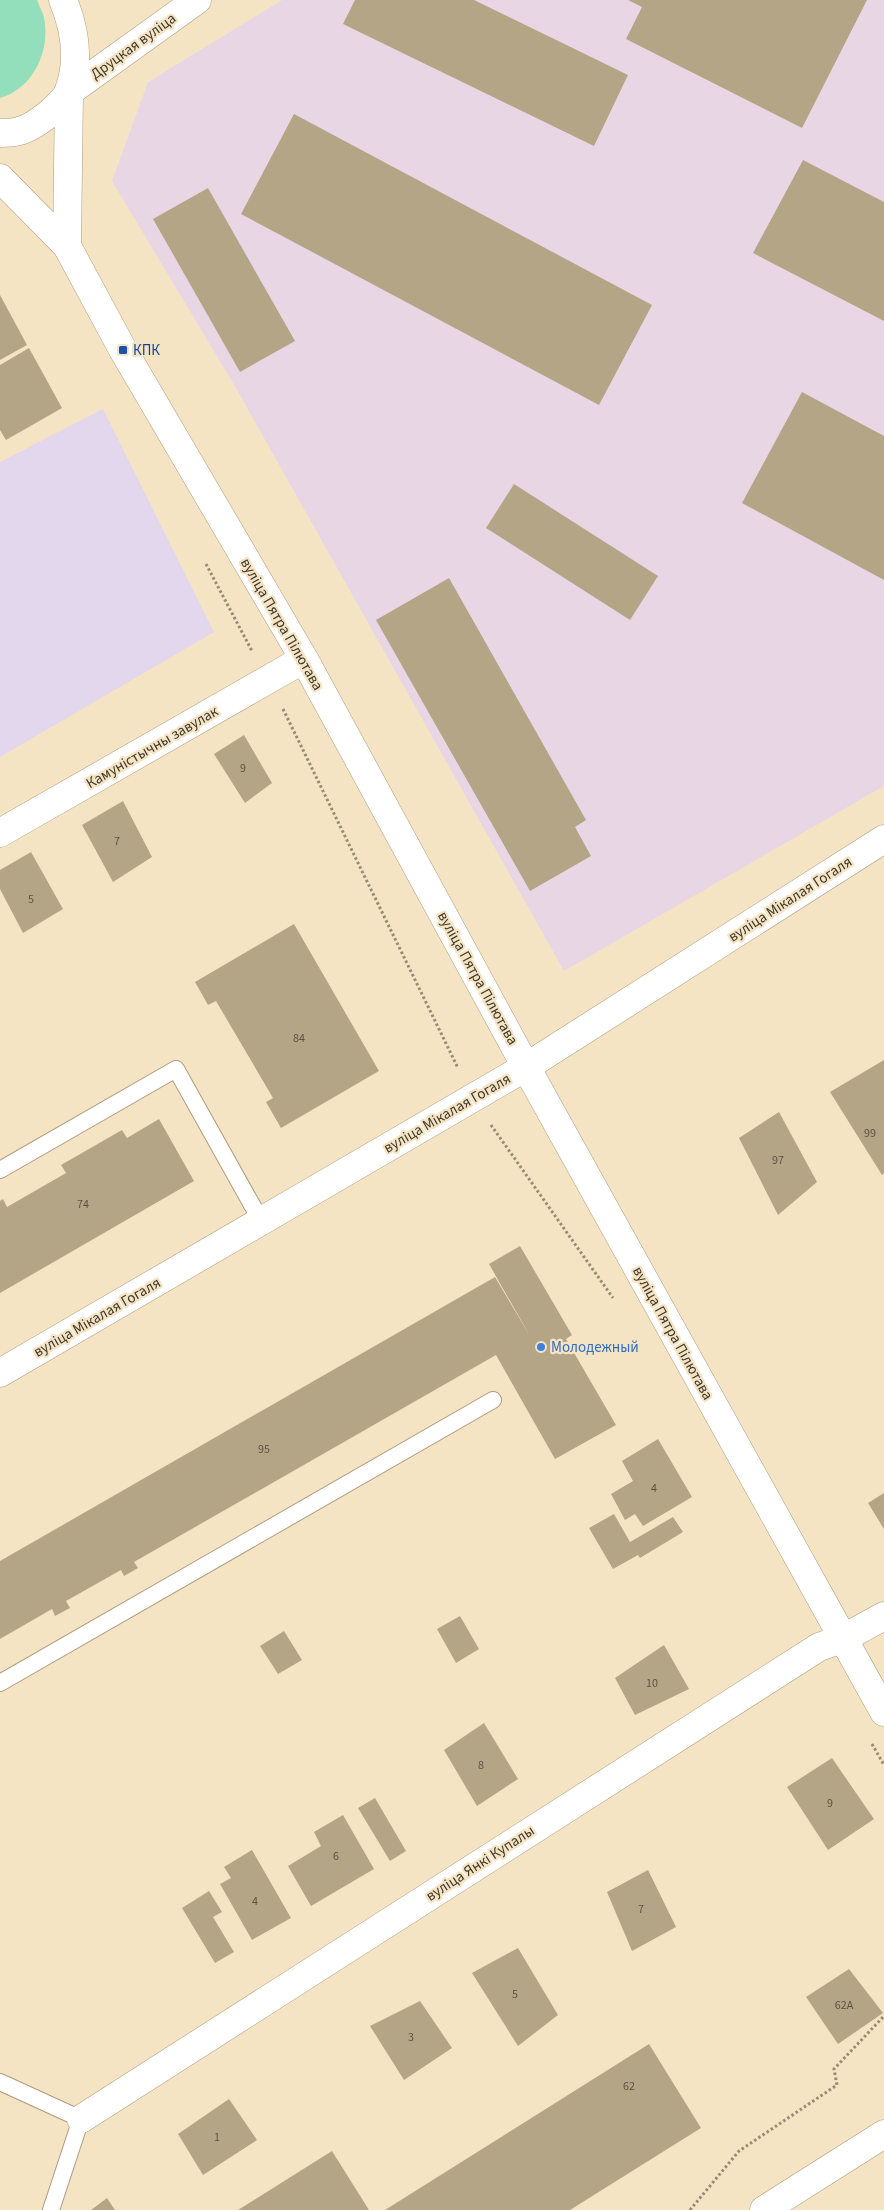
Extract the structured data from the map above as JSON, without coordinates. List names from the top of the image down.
{
  "streets": {
    "street": [
      "Друцкая вуліца",
      "вуліца Пятра Пілютава",
      "Камуністычны завулак",
      "вуліца Мікалая Гогаля",
      "вуліца Янкі Купалы"
    ]
  },
  "crossings": [
    ["Друцкая вуліца", "вуліца Пятра Пілютава"],
    ["вуліца Пятра Пілютава", "Камуністычны завулак"],
    ["вуліца Пятра Пілютава", "вуліца Мікалая Гогаля"],
    ["вуліца Пятра Пілютава", "вуліца Янкі Купалы"]
  ],
  "places": {
    "transit": ["КПК"],
    "other": ["Молодежный"]
  },
  "house_numbers": [
    "9",
    "7",
    "5",
    "84",
    "99",
    "97",
    "74",
    "95",
    "4",
    "10",
    "8",
    "9",
    "6",
    "4",
    "7",
    "5",
    "62А",
    "3",
    "62",
    "1"
  ]
}
